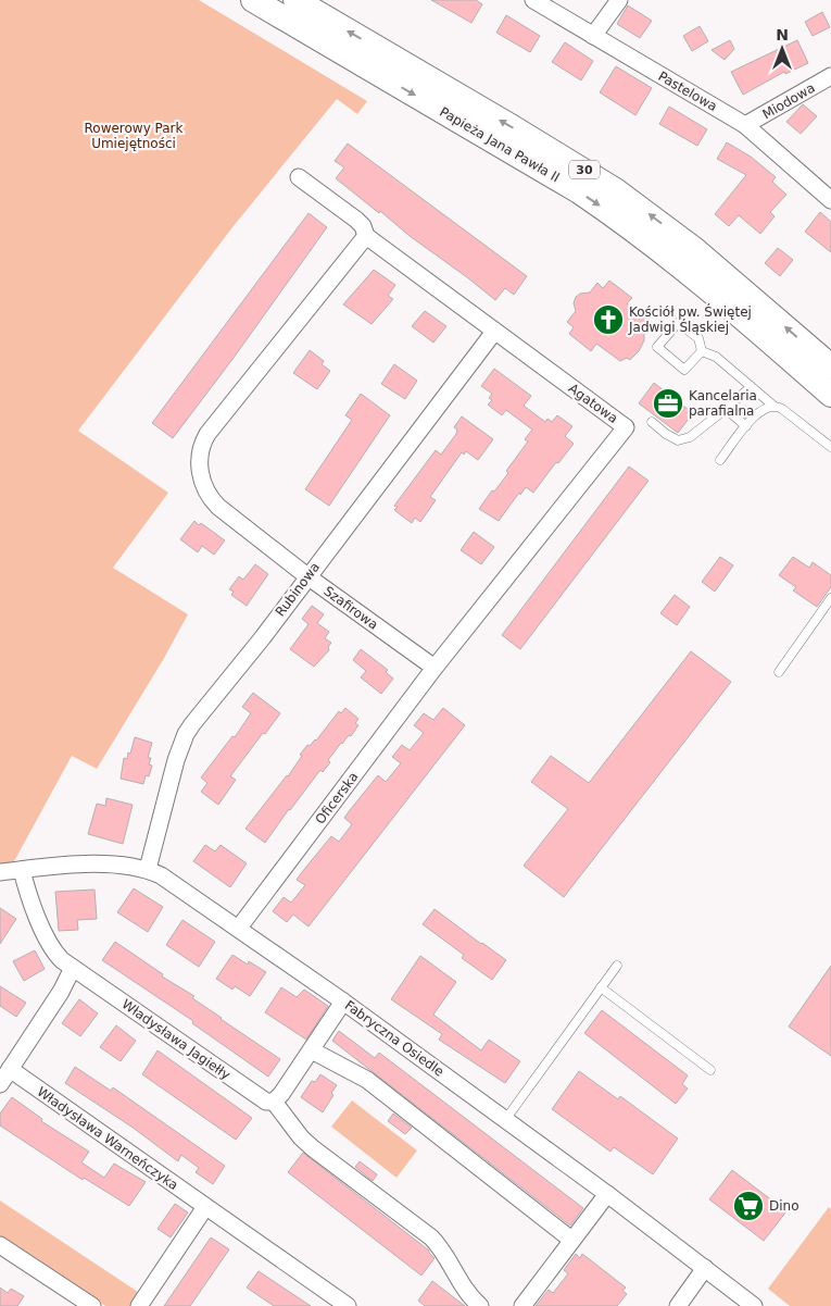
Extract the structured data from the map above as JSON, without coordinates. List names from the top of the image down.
{
  "streets": {
    "main road": ["Papieża Jana Pawła II", "30"],
    "street": [
      "Pastelowa",
      "Miodowa",
      "Agatowa",
      "Rubinowa",
      "Szafirowa",
      "Oficerska",
      "Fabryczna Osiedle",
      "Władysława Jagiełły",
      "Władysława Warneńczyka"
    ]
  },
  "crossings": [
    ["Pastelowa", "Miodowa"],
    ["Agatowa", "Rubinowa"],
    ["Agatowa", "Szafirowa"],
    ["Agatowa", "Oficerska"],
    ["Rubinowa", "Szafirowa"],
    ["Rubinowa", "Fabryczna Osiedle"],
    ["Szafirowa", "Oficerska"],
    ["Oficerska", "Fabryczna Osiedle"],
    ["Fabryczna Osiedle", "Władysława Jagiełły"]
  ],
  "parks": ["Rowerowy Park Umiejętności"],
  "places": {
    "church": ["Kościół pw. Świętej Jadwigi Śląskiej"],
    "office": ["Kancelaria parafialna"],
    "supermarket": ["Dino"]
  },
  "north": "top"
}
